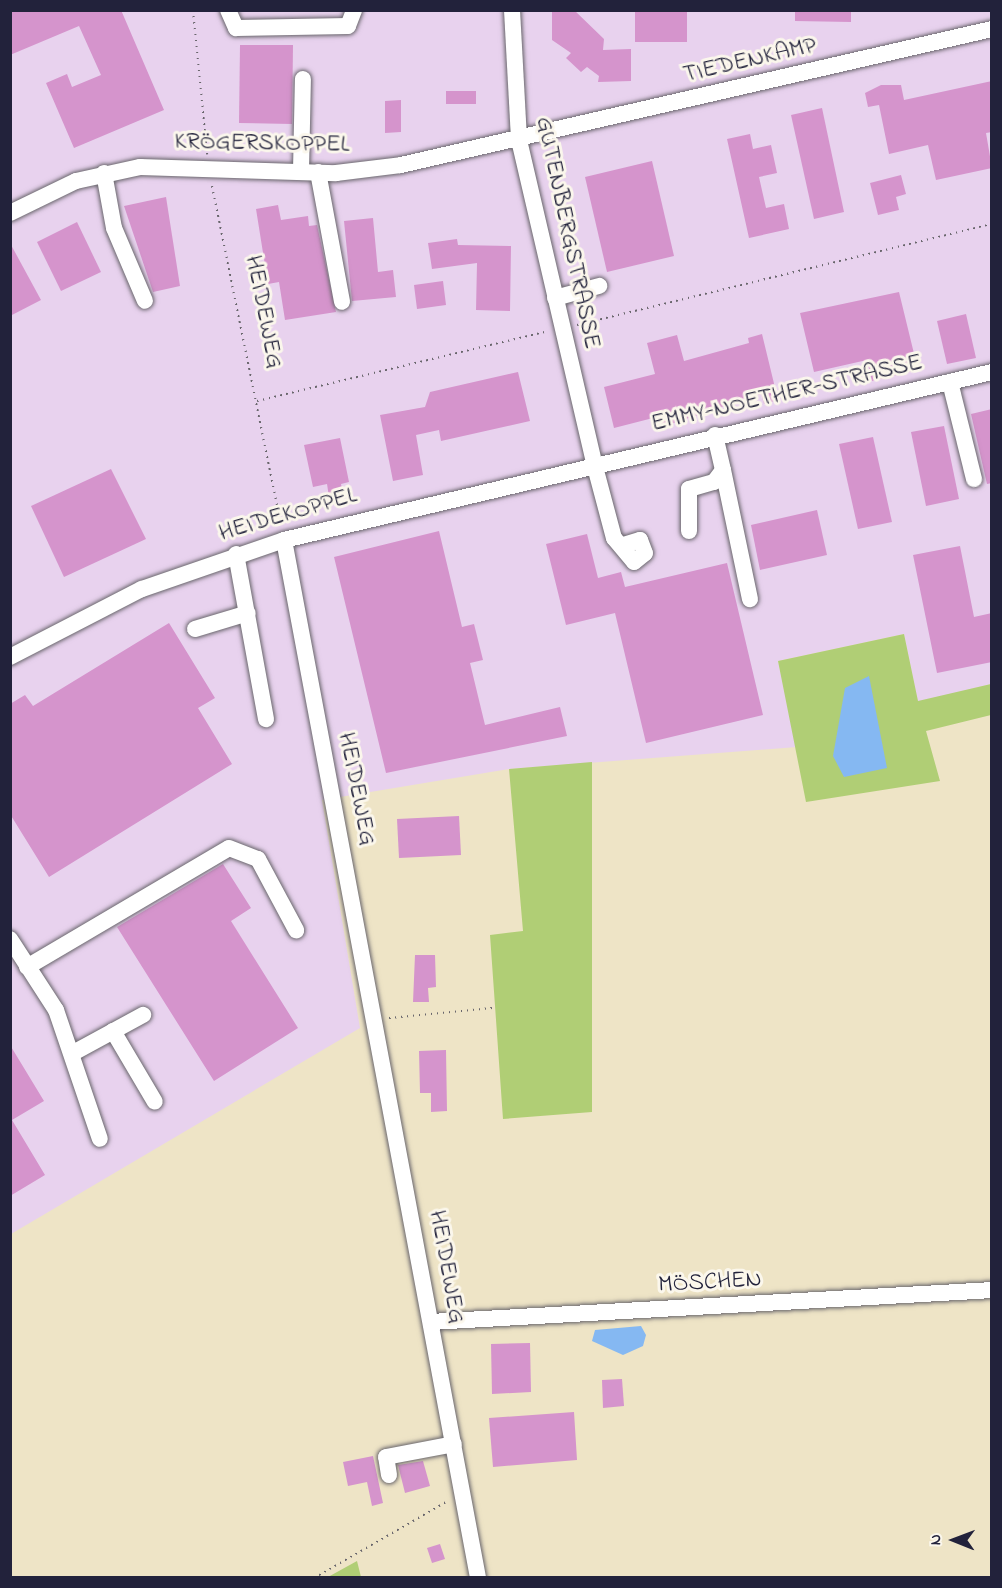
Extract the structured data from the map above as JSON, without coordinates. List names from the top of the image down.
{
  "streets": {
    "street": [
      "TIEDENKAMP",
      "KRÖGERSKOPPEL",
      "GUTENBERGSTRASSE",
      "HEIDEWEG",
      "EMMY-NOETHER-STRASSE",
      "HEIDEKOPPEL",
      "MÖSCHEN"
    ]
  },
  "crossings": [
    ["TIEDENKAMP", "KRÖGERSKOPPEL"],
    ["TIEDENKAMP", "GUTENBERGSTRASSE"],
    ["KRÖGERSKOPPEL", "GUTENBERGSTRASSE"],
    ["KRÖGERSKOPPEL", "HEIDEWEG"],
    ["GUTENBERGSTRASSE", "EMMY-NOETHER-STRASSE"],
    ["GUTENBERGSTRASSE", "HEIDEKOPPEL"],
    ["HEIDEWEG", "HEIDEKOPPEL"],
    ["HEIDEWEG", "MÖSCHEN"],
    ["EMMY-NOETHER-STRASSE", "HEIDEKOPPEL"]
  ],
  "north": "left"
}
